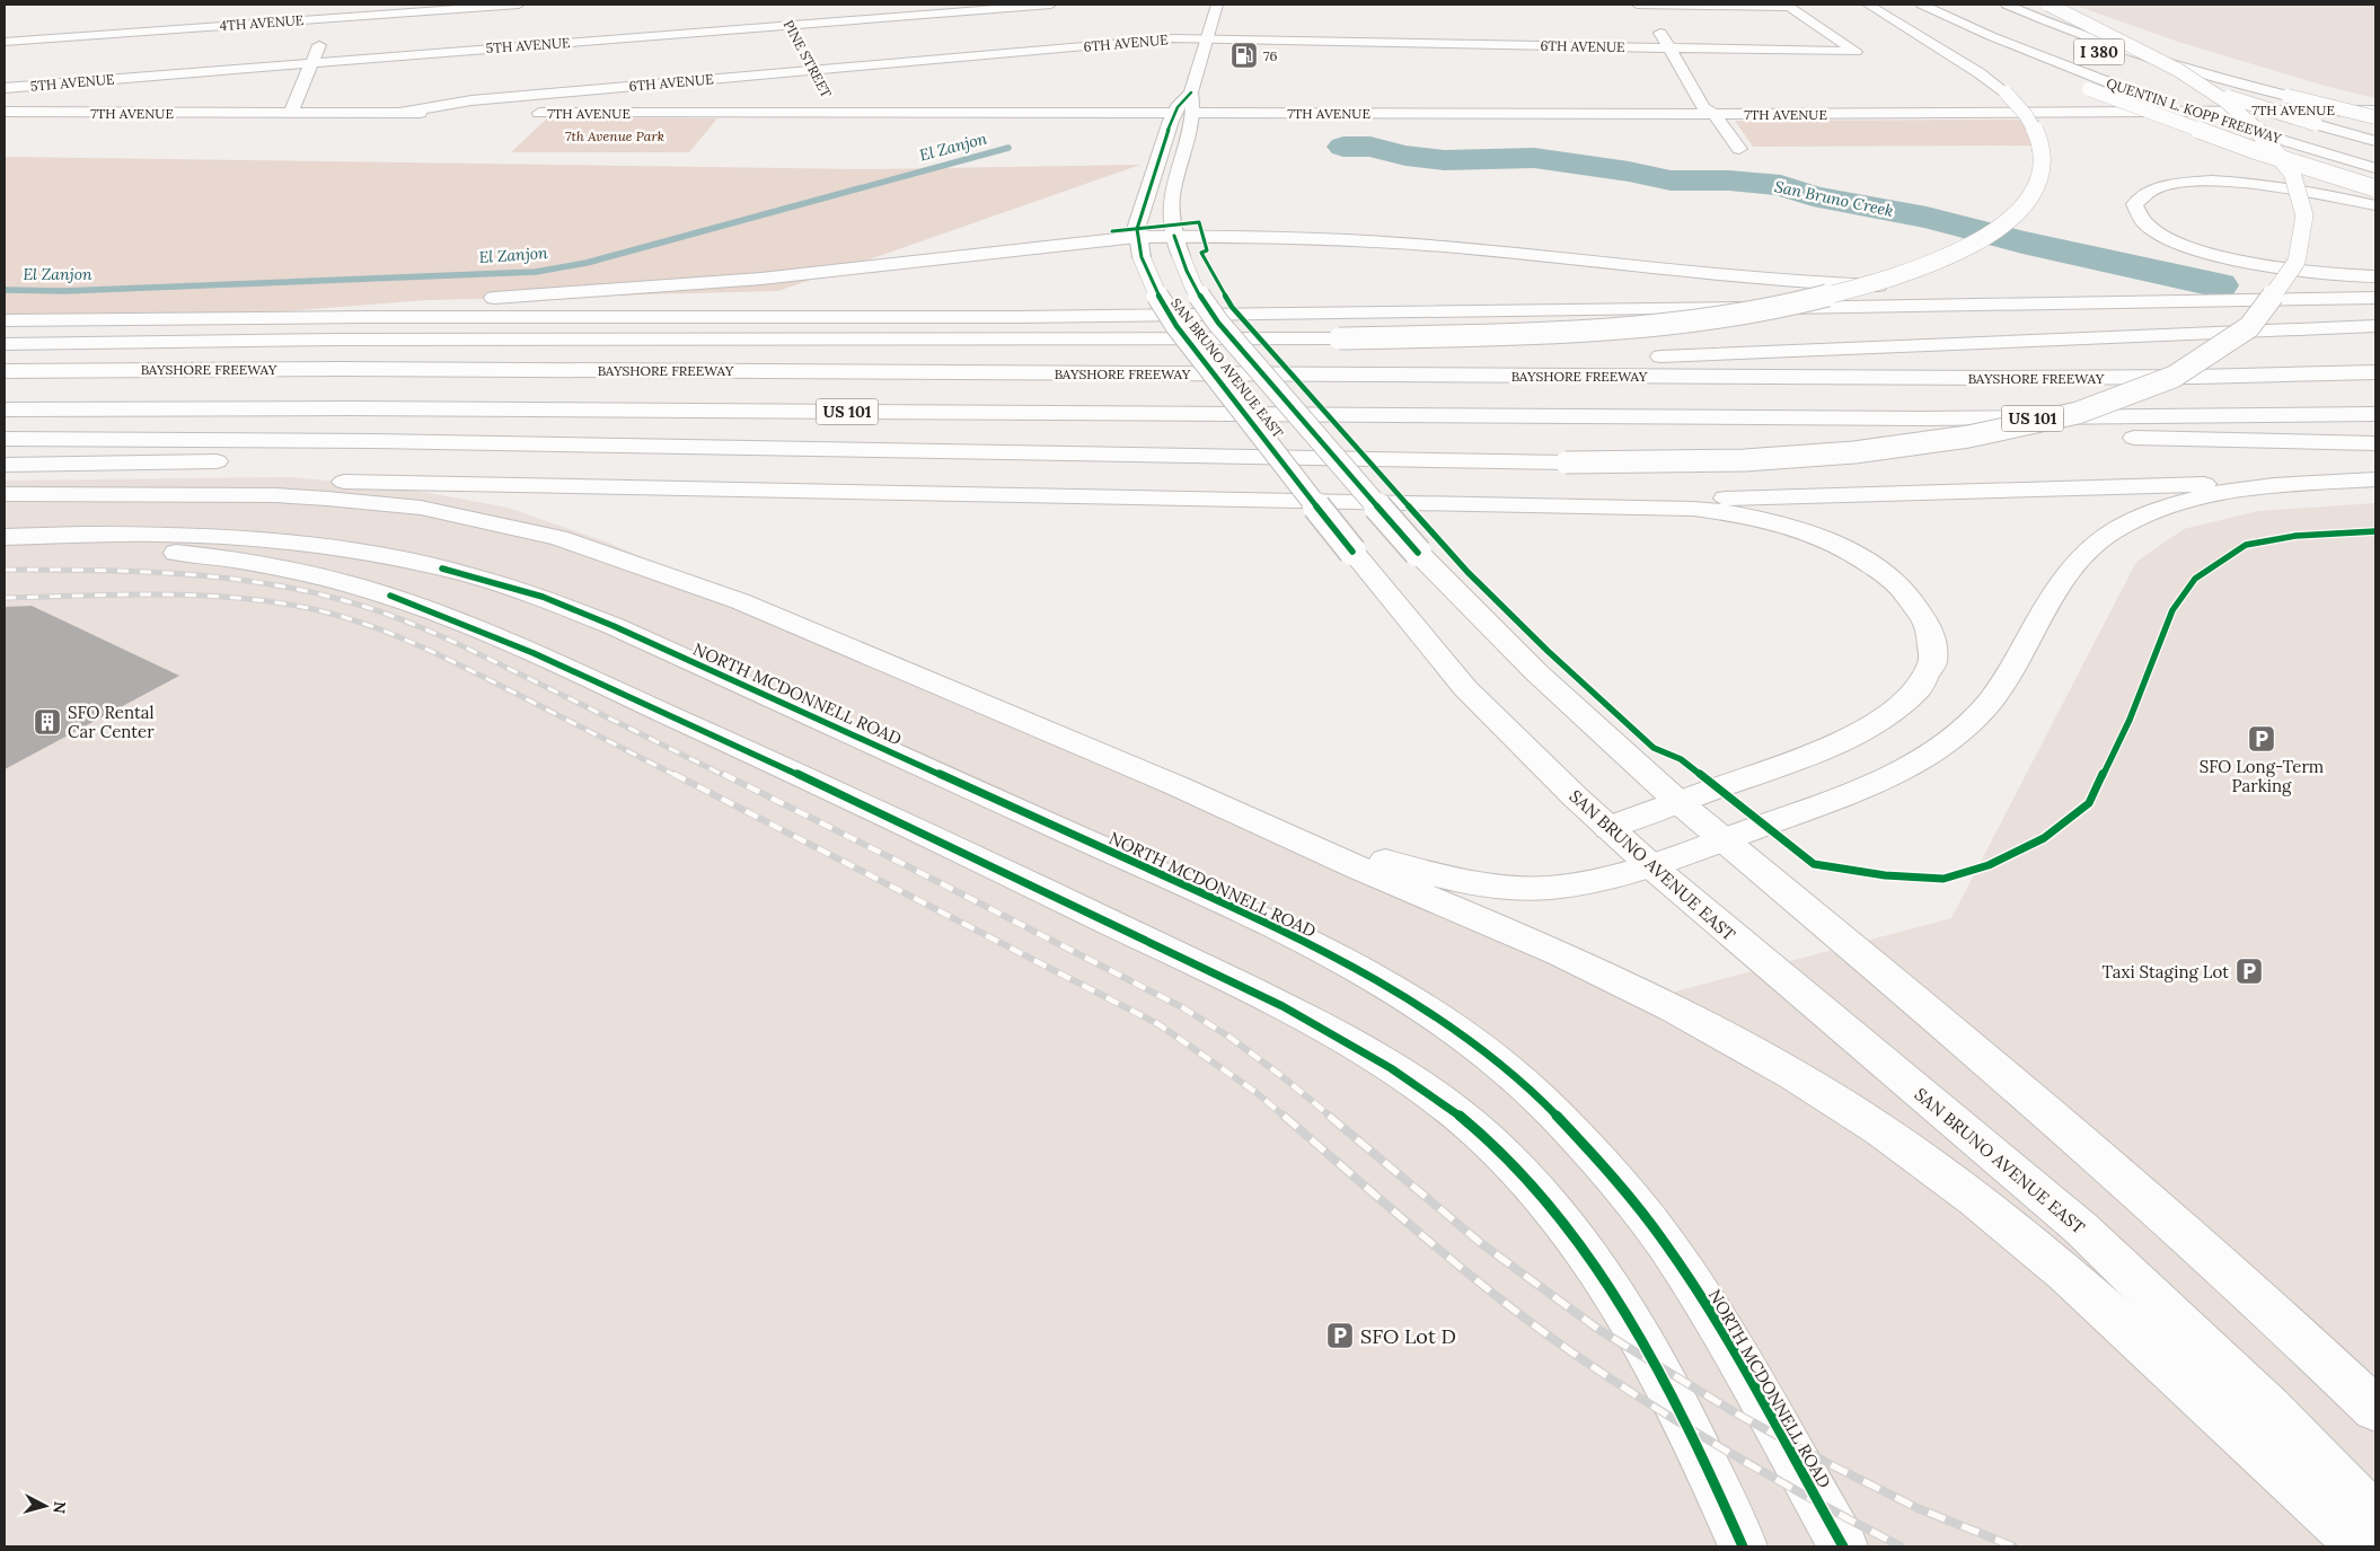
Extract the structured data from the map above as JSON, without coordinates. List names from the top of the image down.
{
  "streets": {
    "main road": [
      "4TH AVENUE",
      "6TH AVENUE",
      "5TH AVENUE",
      "I 380",
      "PINE STREET",
      "7TH AVENUE",
      "QUENTIN L. KOPP FREEWAY",
      "SAN BRUNO AVENUE EAST",
      "BAYSHORE FREEWAY",
      "US 101",
      "NORTH MCDONNELL ROAD"
    ]
  },
  "crossings": [
    ["6TH AVENUE", "PINE STREET"],
    ["6TH AVENUE", "7TH AVENUE"],
    ["6TH AVENUE", "SAN BRUNO AVENUE EAST"],
    ["5TH AVENUE", "PINE STREET"],
    ["PINE STREET", "7TH AVENUE"],
    ["7TH AVENUE", "SAN BRUNO AVENUE EAST"]
  ],
  "water": ["El Zanjon", "San Bruno Creek"],
  "parks": ["7th Avenue Park"],
  "places": {
    "fuel station": ["76"],
    "building": ["SFO Rental Car Center"],
    "parking": ["SFO Long-Term Parking", "Taxi Staging Lot", "SFO Lot D"]
  },
  "north": "right"
}
